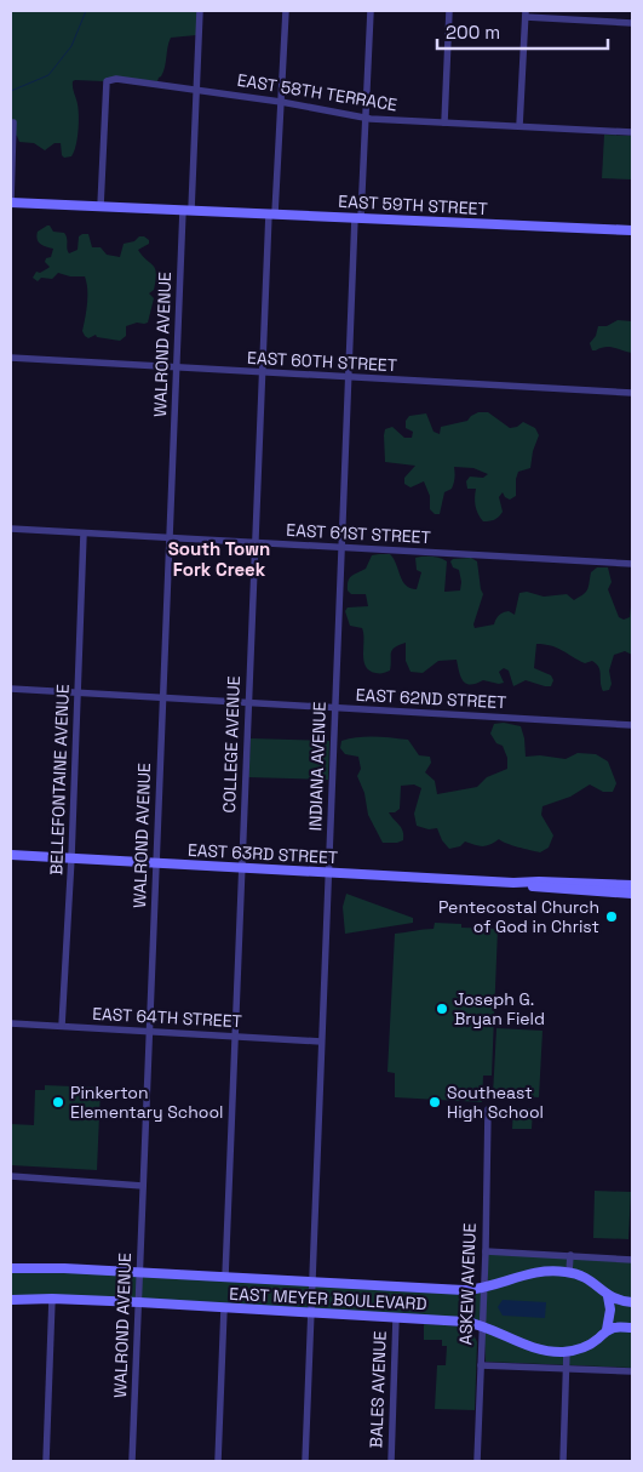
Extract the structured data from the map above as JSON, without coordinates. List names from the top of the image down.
{
  "streets": {
    "main road": ["EAST 59TH STREET", "EAST 63RD STREET", "EAST MEYER BOULEVARD"],
    "street": [
      "EAST 58TH TERRACE",
      "WALROND AVENUE",
      "EAST 60TH STREET",
      "EAST 61ST STREET",
      "EAST 62ND STREET",
      "COLLEGE AVENUE",
      "INDIANA AVENUE",
      "BELLEFONTAINE AVENUE",
      "EAST 64TH STREET",
      "ASKEW AVENUE",
      "BALES AVENUE"
    ]
  },
  "crossings": [
    ["EAST 58TH TERRACE", "EAST 59TH STREET"],
    ["EAST 58TH TERRACE", "WALROND AVENUE"],
    ["EAST 58TH TERRACE", "COLLEGE AVENUE"],
    ["EAST 58TH TERRACE", "INDIANA AVENUE"],
    ["EAST 59TH STREET", "WALROND AVENUE"],
    ["EAST 59TH STREET", "COLLEGE AVENUE"],
    ["EAST 59TH STREET", "INDIANA AVENUE"],
    ["WALROND AVENUE", "EAST 60TH STREET"],
    ["WALROND AVENUE", "EAST 61ST STREET"],
    ["WALROND AVENUE", "EAST 62ND STREET"],
    ["WALROND AVENUE", "EAST 63RD STREET"],
    ["WALROND AVENUE", "EAST 64TH STREET"],
    ["WALROND AVENUE", "EAST MEYER BOULEVARD"],
    ["EAST 60TH STREET", "COLLEGE AVENUE"],
    ["EAST 60TH STREET", "INDIANA AVENUE"],
    ["EAST 61ST STREET", "COLLEGE AVENUE"],
    ["EAST 61ST STREET", "INDIANA AVENUE"],
    ["EAST 61ST STREET", "BELLEFONTAINE AVENUE"],
    ["EAST 62ND STREET", "COLLEGE AVENUE"],
    ["EAST 62ND STREET", "INDIANA AVENUE"],
    ["EAST 62ND STREET", "BELLEFONTAINE AVENUE"],
    ["COLLEGE AVENUE", "EAST 63RD STREET"],
    ["COLLEGE AVENUE", "EAST 64TH STREET"],
    ["COLLEGE AVENUE", "EAST MEYER BOULEVARD"],
    ["INDIANA AVENUE", "EAST 63RD STREET"],
    ["INDIANA AVENUE", "EAST 64TH STREET"],
    ["INDIANA AVENUE", "EAST MEYER BOULEVARD"],
    ["BELLEFONTAINE AVENUE", "EAST 63RD STREET"],
    ["BELLEFONTAINE AVENUE", "EAST 64TH STREET"],
    ["ASKEW AVENUE", "EAST MEYER BOULEVARD"],
    ["EAST MEYER BOULEVARD", "BALES AVENUE"]
  ],
  "districts": ["South Town Fork Creek"],
  "places": [
    "Pentecostal Church of God in Christ",
    "Joseph G. Bryan Field",
    "Pinkerton Elementary School",
    "Southeast High School"
  ],
  "scale_bar": "200 m"
}
